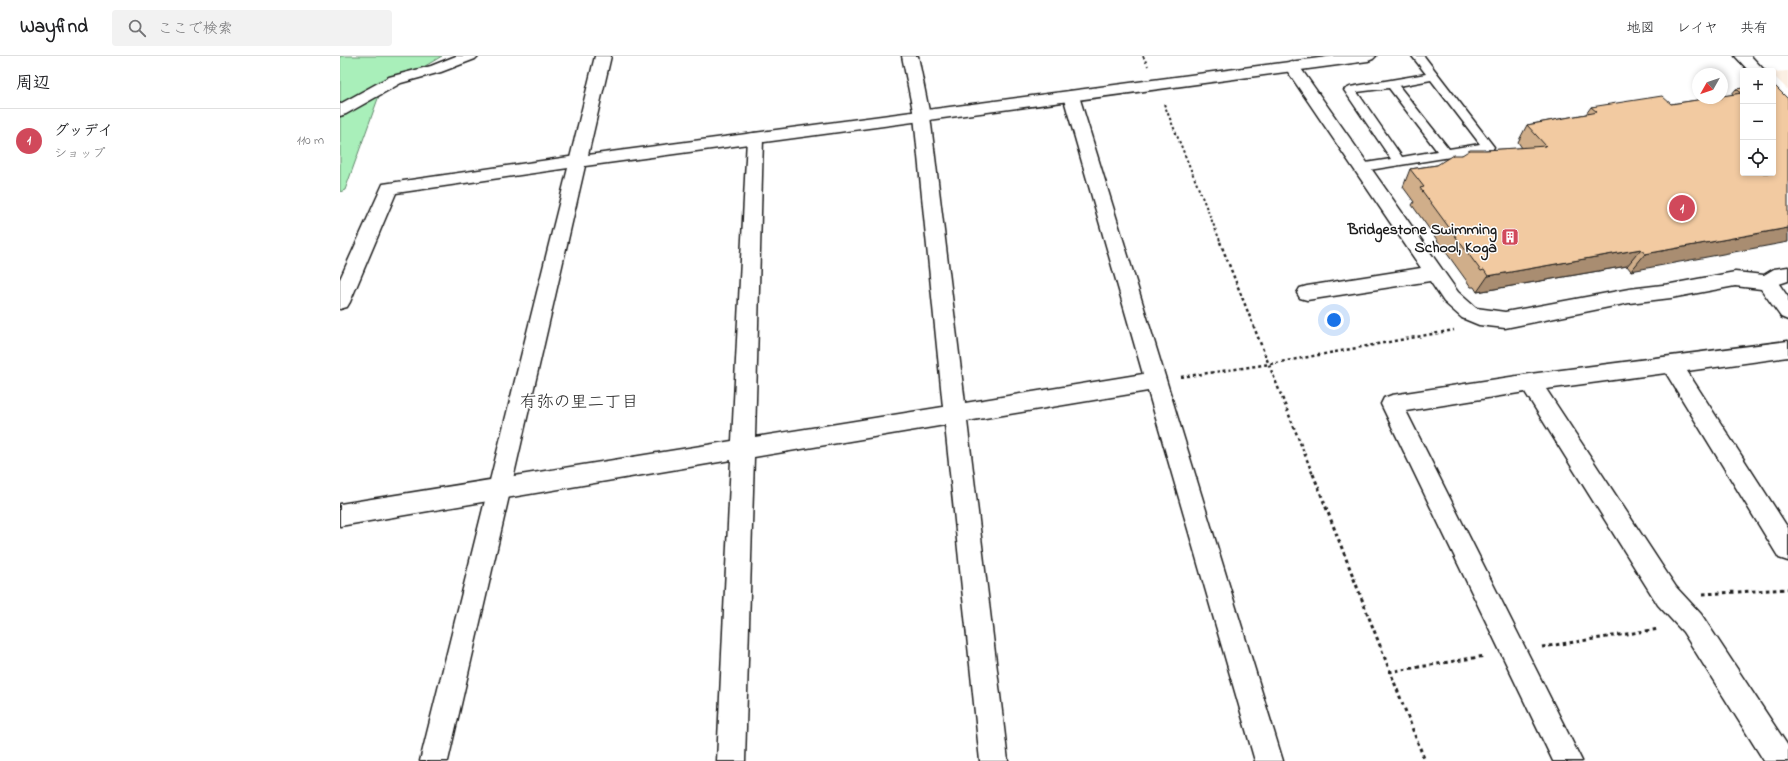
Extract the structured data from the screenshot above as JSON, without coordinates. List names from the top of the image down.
{
  "districts": ["有弥の里二丁目"],
  "places": {
    "building": ["Bridgestone Swimming School, Koga"]
  },
  "north": "bottom left",
  "page": {
    "header": "Wayfind",
    "search": "ここで検索",
    "nav": ["地図", "レイヤ", "共有"],
    "heading": "周辺",
    "map_buttons": ["+", "−"],
    "list": [
      {
        "mark": "1",
        "name": "グッデイ",
        "note": "ショップ",
        "value": "110 m"
      }
    ],
    "pins": "1"
  }
}
